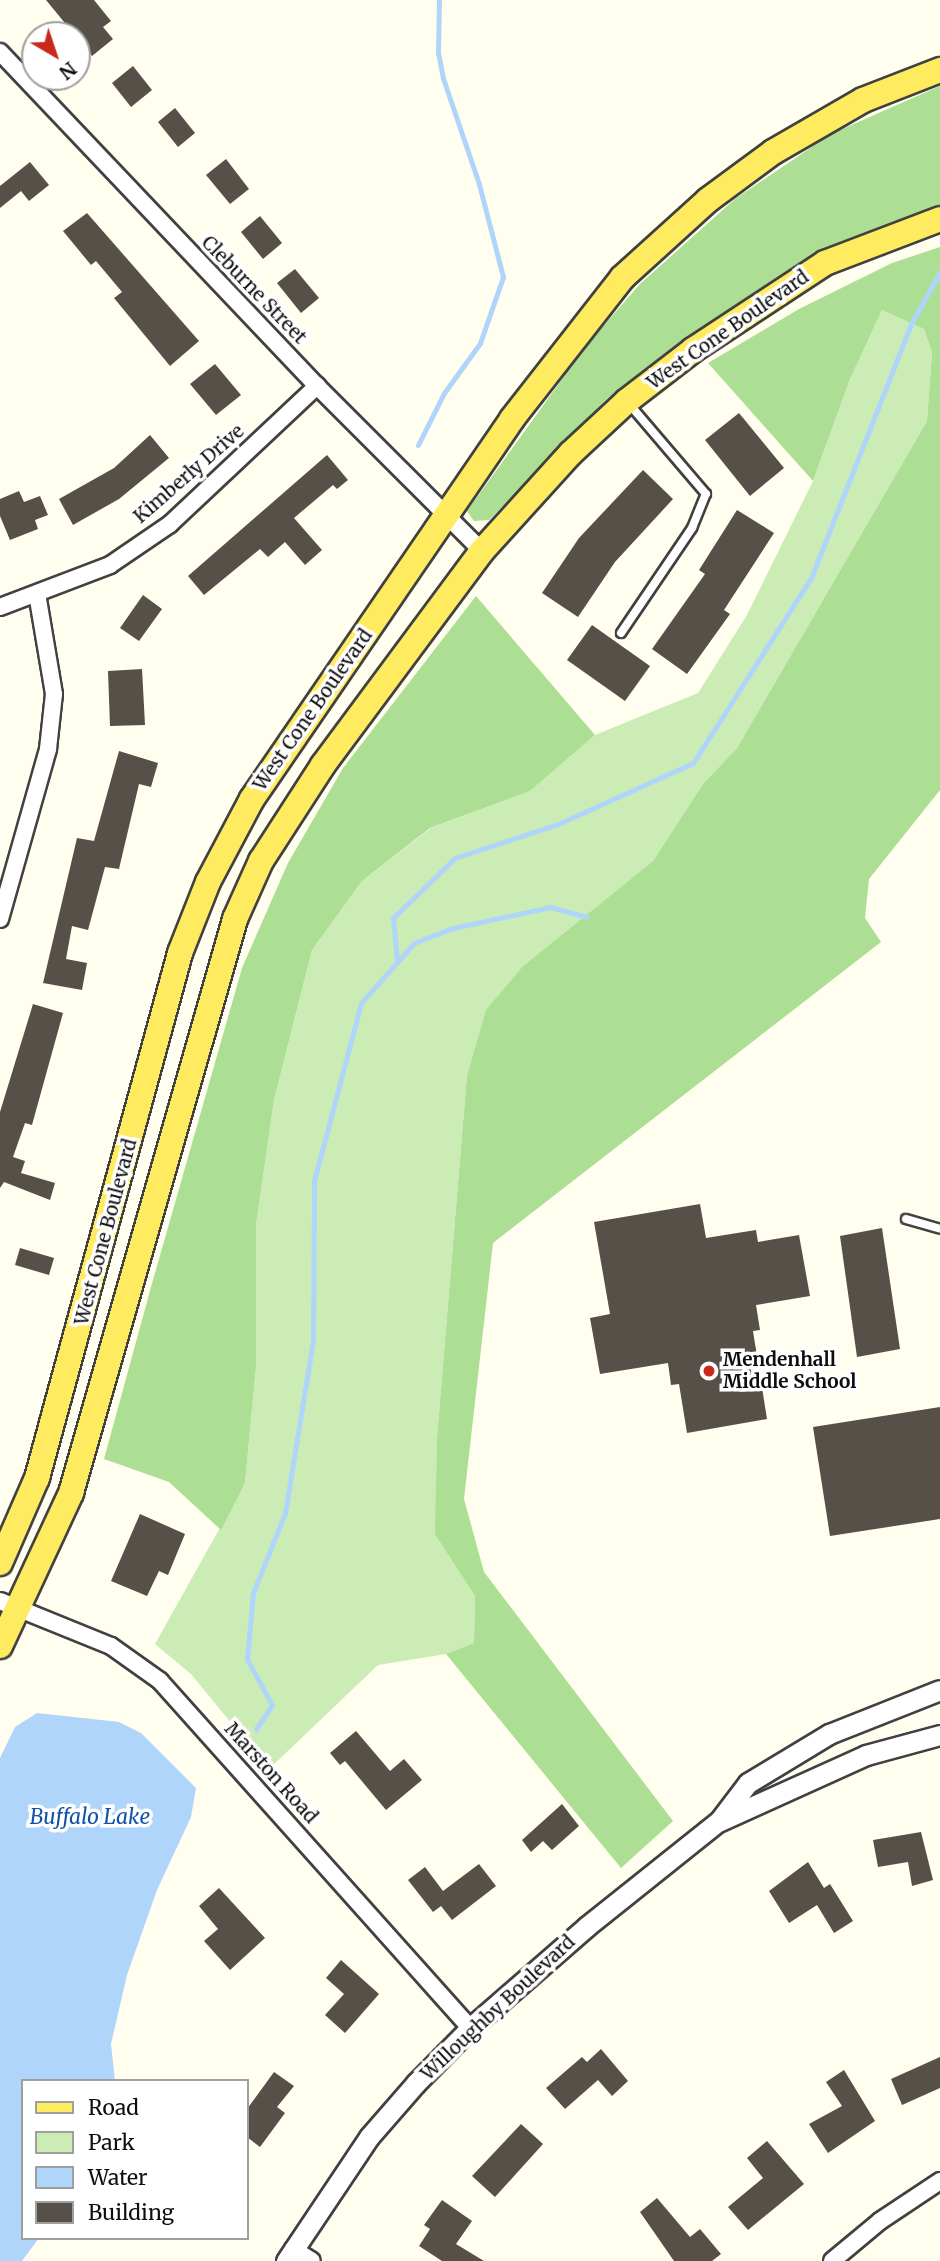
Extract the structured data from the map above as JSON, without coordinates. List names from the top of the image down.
{
  "streets": {
    "main road": ["West Cone Boulevard"],
    "street": [
      "Cleburne Street",
      "Kimberly Drive",
      "Marston Road",
      "Willoughby Boulevard"
    ]
  },
  "crossings": [
    ["Cleburne Street", "West Cone Boulevard"],
    ["Cleburne Street", "Kimberly Drive"],
    ["West Cone Boulevard", "Marston Road"],
    ["Marston Road", "Willoughby Boulevard"]
  ],
  "water": ["Buffalo Lake"],
  "places": ["Mendenhall Middle School"],
  "legend": [
    "Road",
    "Park",
    "Water",
    "Building"
  ],
  "north": "bottom right"
}
